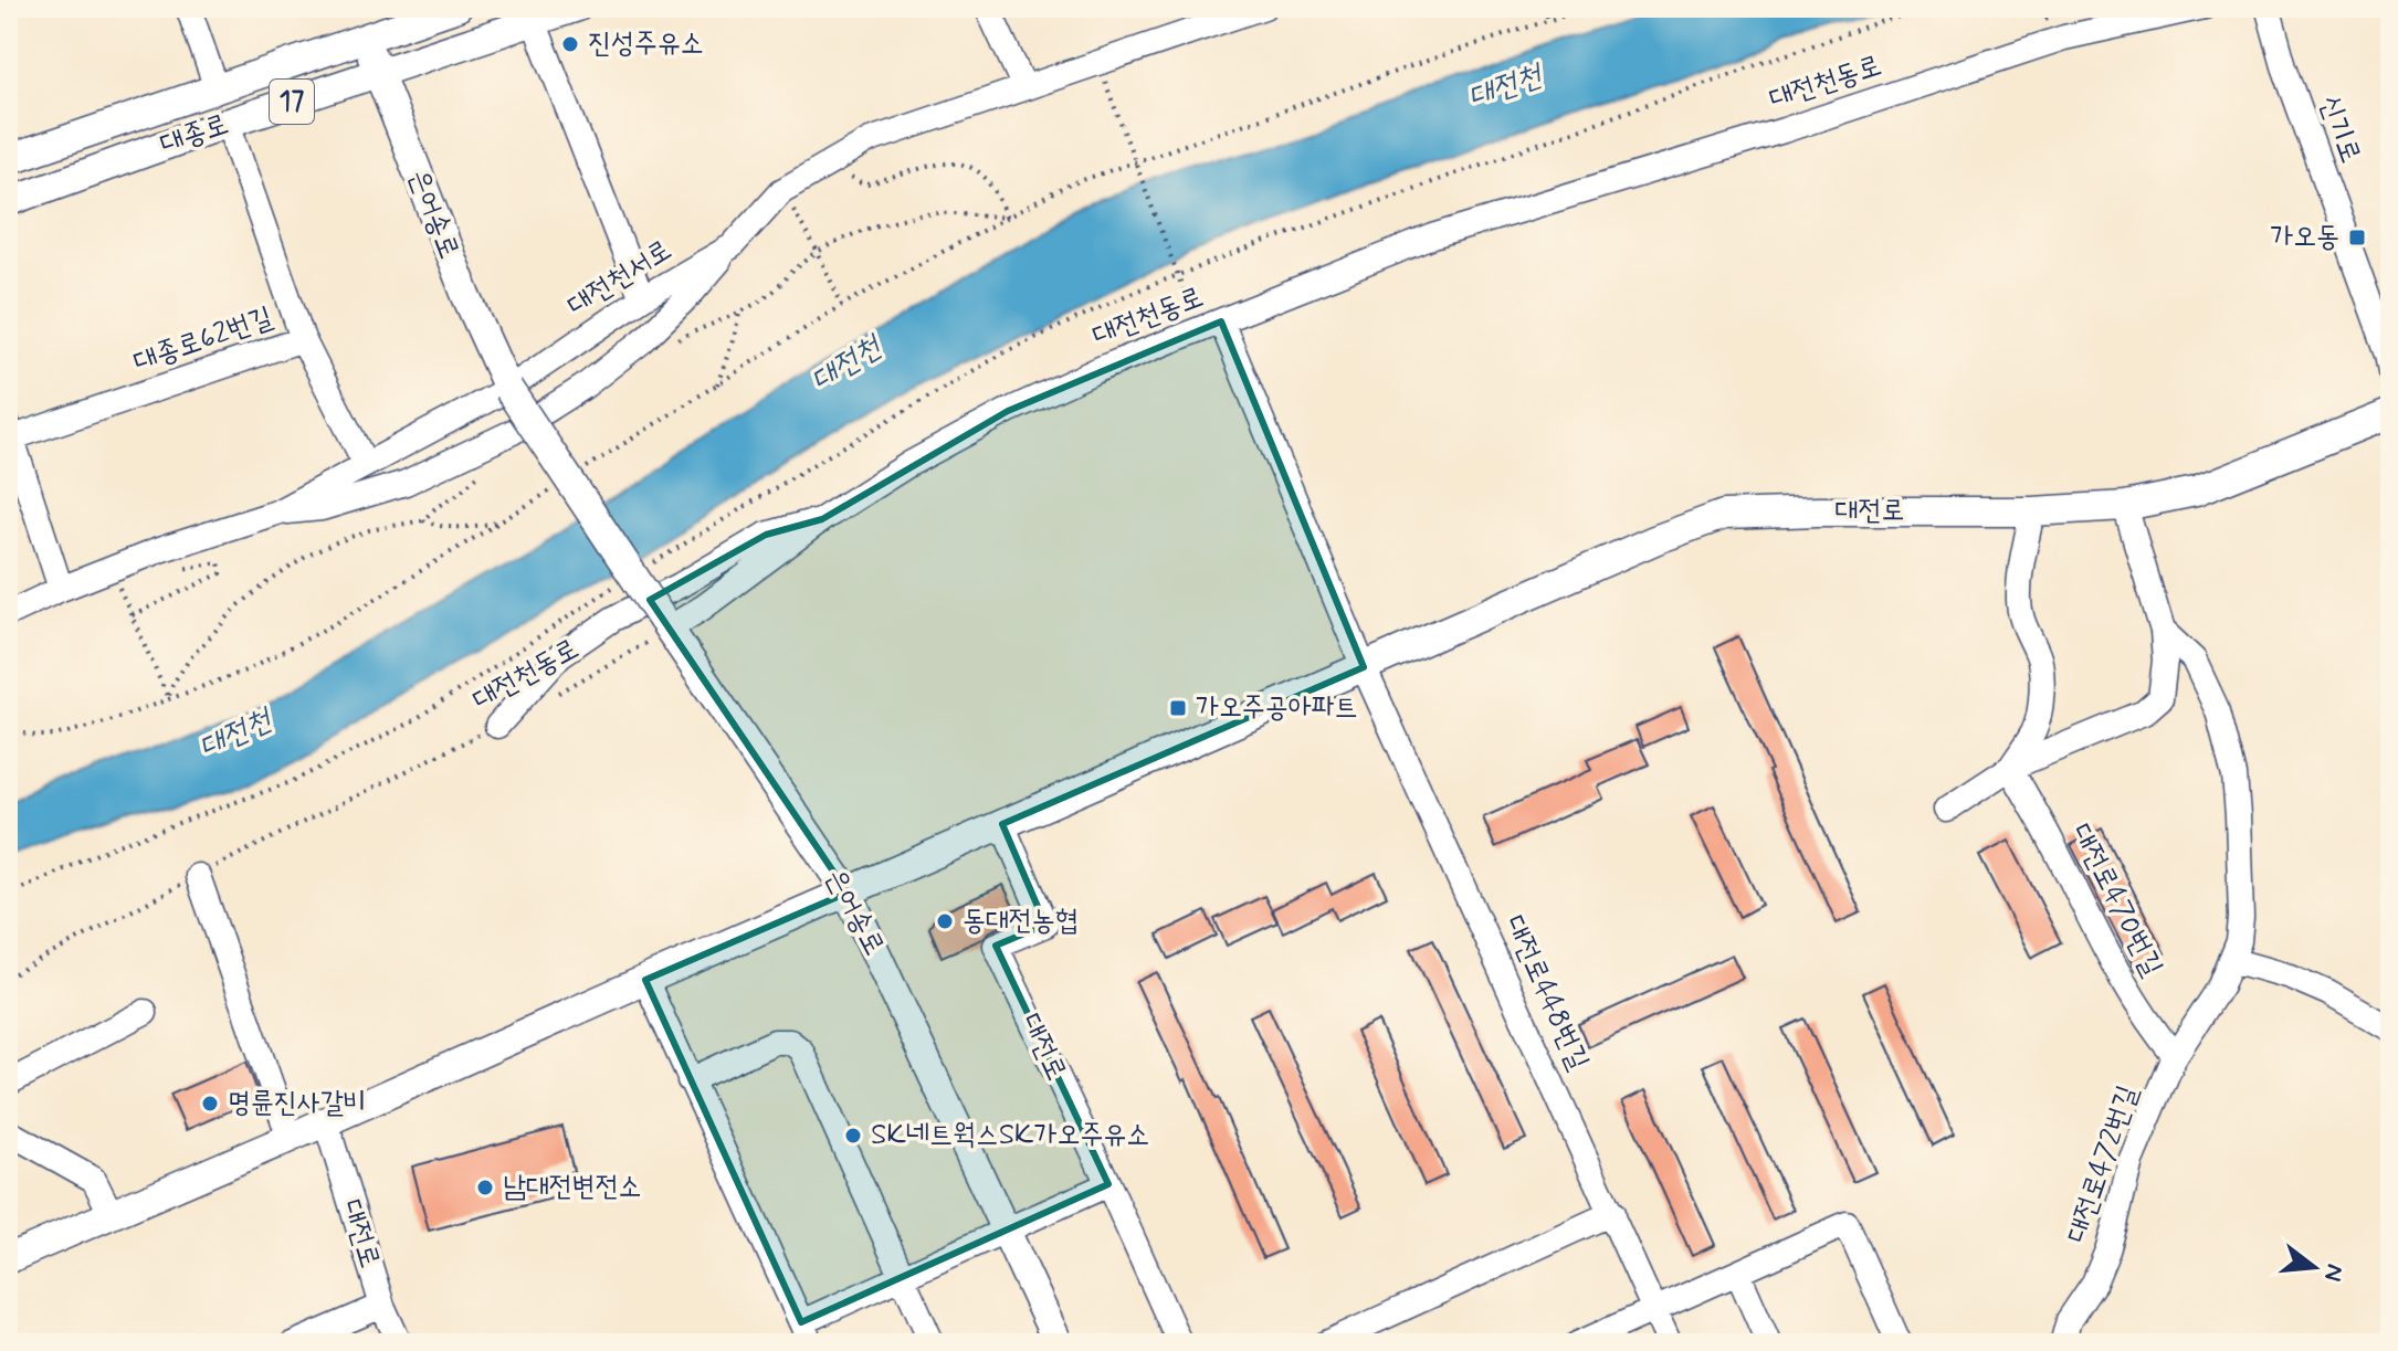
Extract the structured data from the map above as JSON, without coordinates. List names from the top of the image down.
{
  "streets": {
    "main road": [
      "17",
      "대종로",
      "은어송로",
      "대전로"
    ],
    "street": [
      "대전천동로",
      "신기로",
      "대전천서로",
      "대종로62번길",
      "대전로470번길",
      "대전로448번길",
      "대전로472번길"
    ]
  },
  "crossings": [
    ["대전천동로", "은어송로"],
    ["대종로", "은어송로"],
    ["대종로", "대종로62번길"],
    ["은어송로", "대전천서로"],
    ["은어송로", "대전로"],
    ["대전로", "대전로448번길"],
    ["대전로", "대전로472번길"],
    ["대전로470번길", "대전로472번길"]
  ],
  "water": ["대전천"],
  "places": {
    "other": [
      "진성주유소",
      "동대전농협",
      "명륜진사갈비",
      "SK네트웍스SK가오주유소",
      "남대전변전소"
    ],
    "transit": ["가오동", "가오주공아파트"]
  },
  "north": "right"
}
